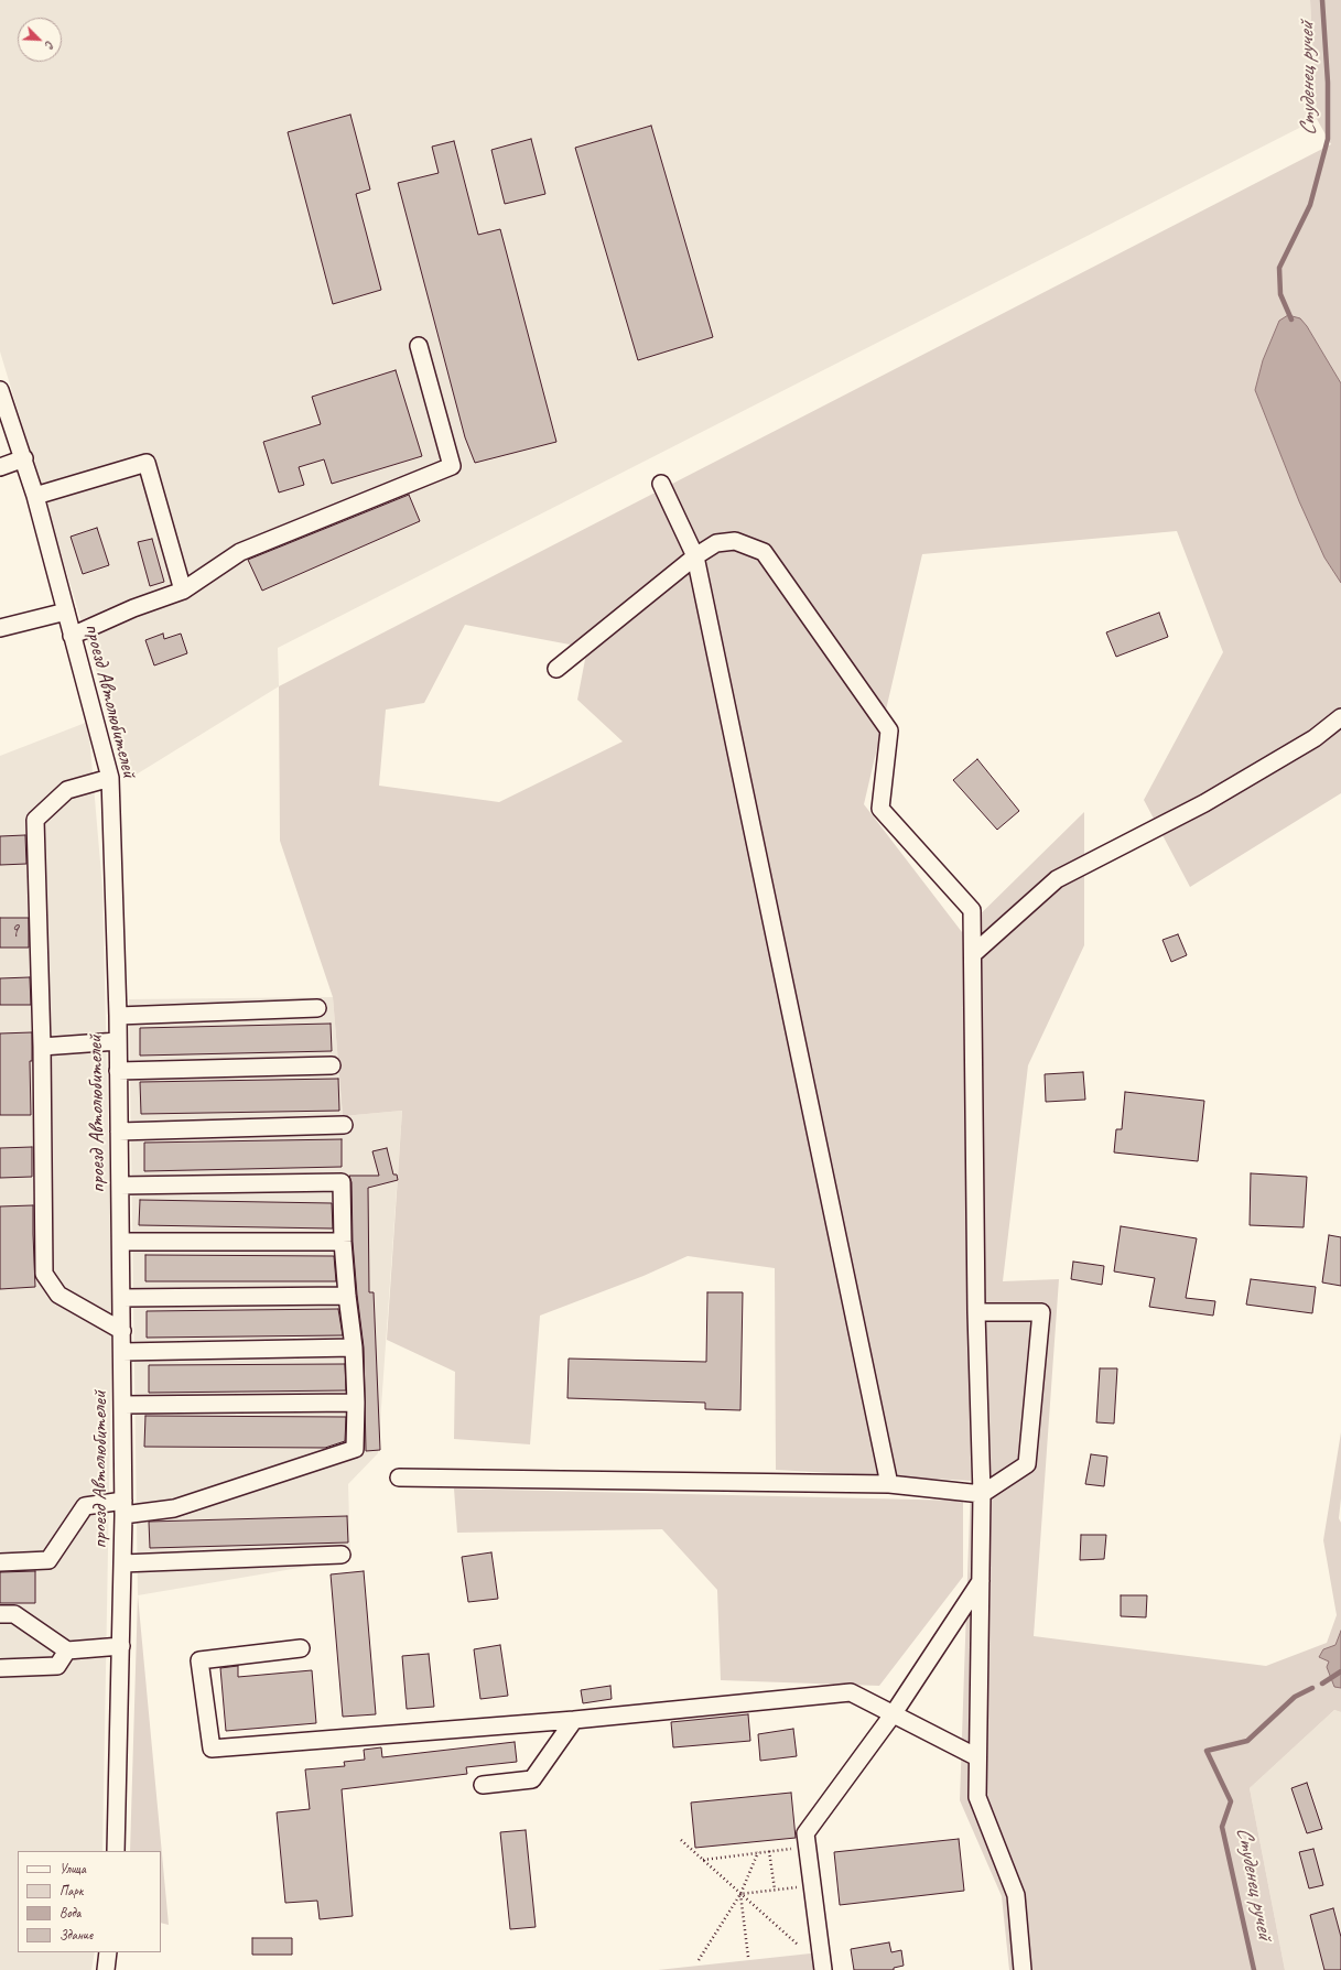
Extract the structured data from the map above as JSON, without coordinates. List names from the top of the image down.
{
  "streets": {
    "street": ["проезд Автолюбителей"]
  },
  "water": ["Студенец ручей"],
  "house_numbers": ["9"],
  "legend": [
    "Улица",
    "Парк",
    "Вода",
    "Здание"
  ],
  "north": "bottom right"
}
